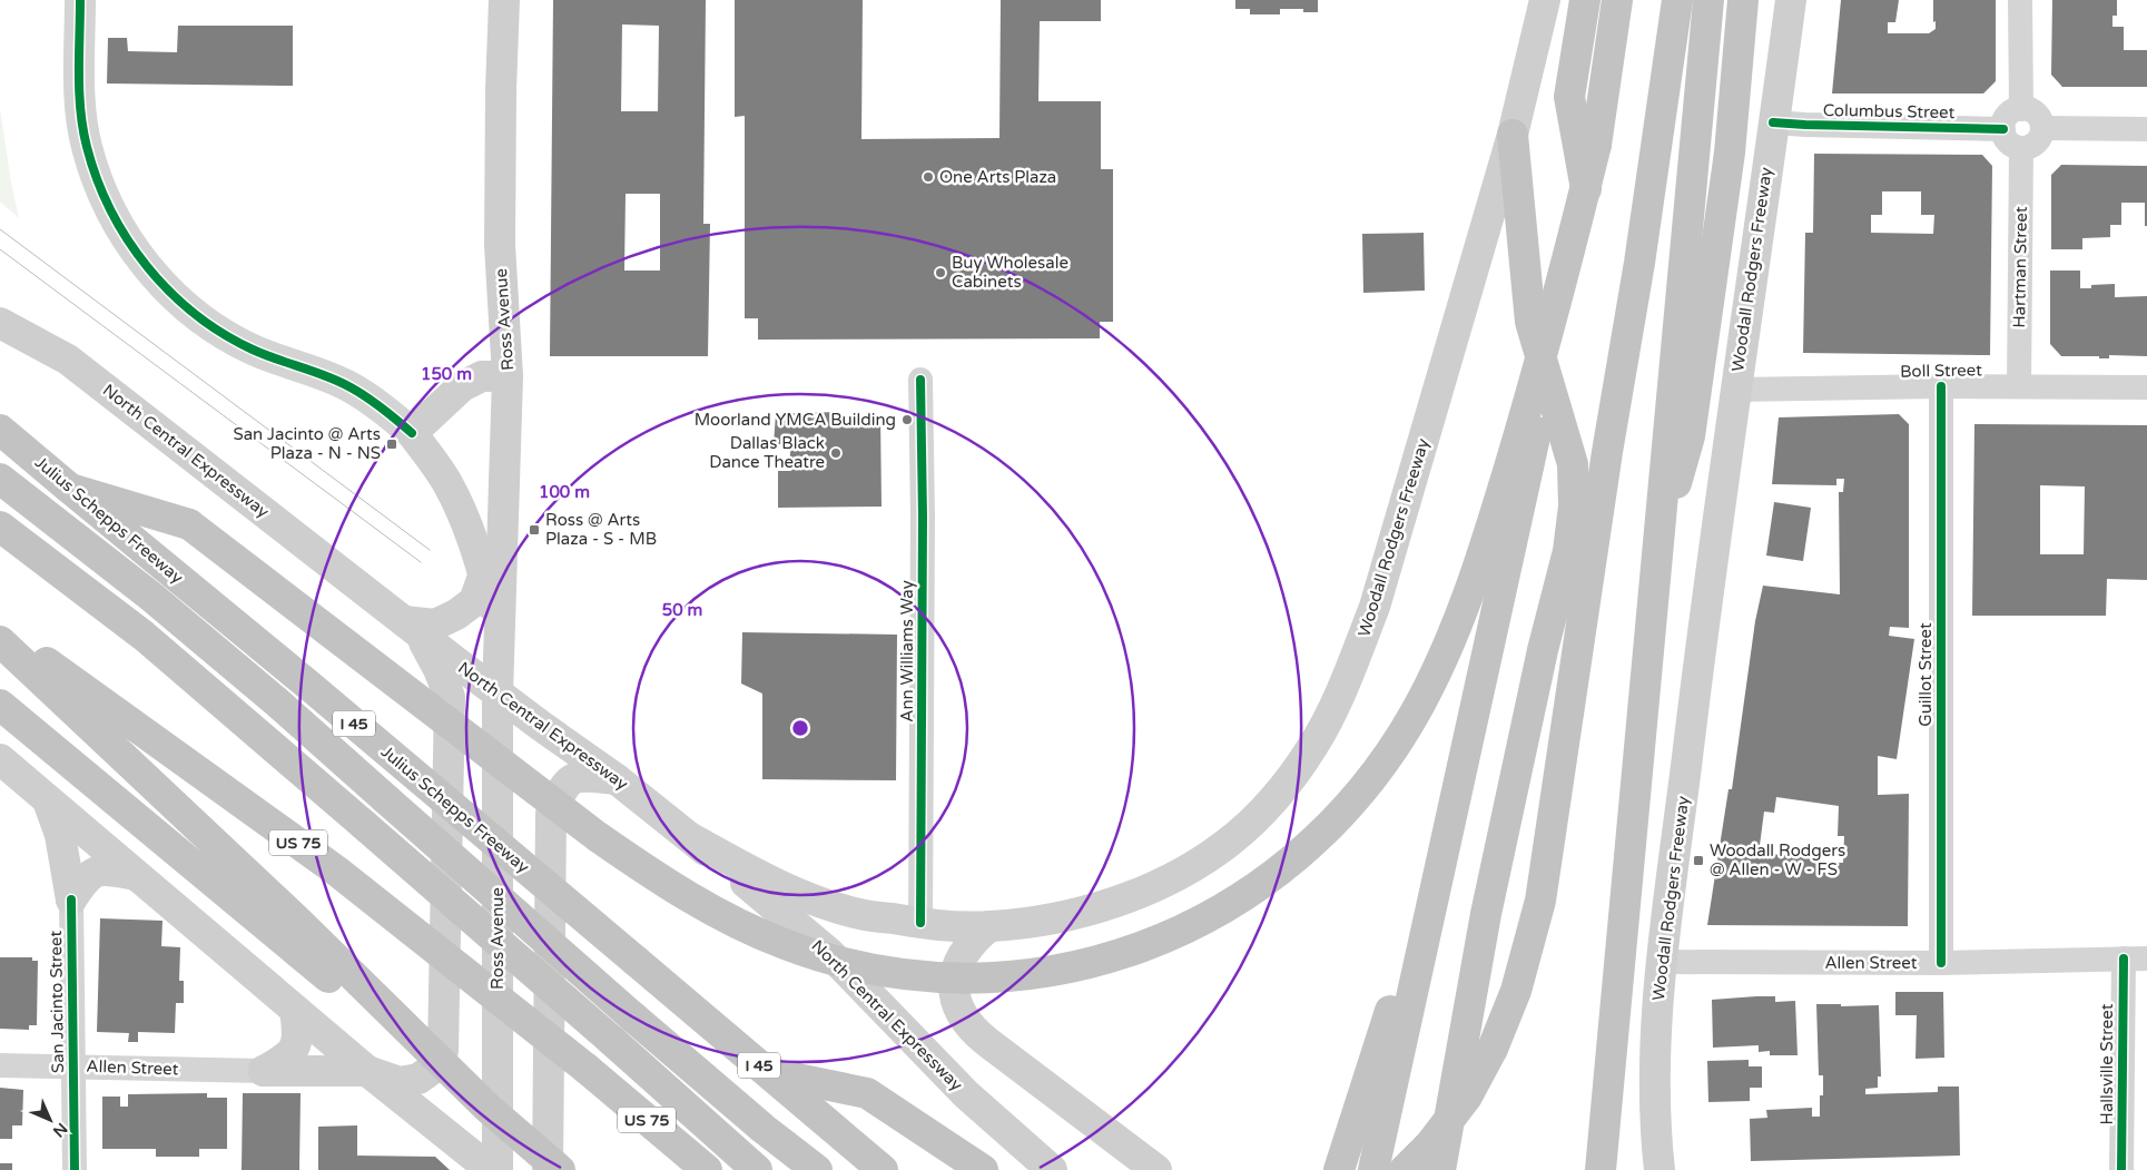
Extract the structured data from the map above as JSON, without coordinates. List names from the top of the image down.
{
  "streets": {
    "highway": ["Julius Schepps Freeway", "I 45", "US 75"],
    "main road": ["Woodall Rodgers Freeway", "Ross Avenue", "North Central Expressway"],
    "street": [
      "Columbus Street",
      "Hartman Street",
      "Boll Street",
      "Ann Williams Way",
      "Guillot Street",
      "Allen Street",
      "San Jacinto Street",
      "Hallsville Street"
    ]
  },
  "crossings": [
    ["Columbus Street", "Hartman Street"],
    ["Columbus Street", "Woodall Rodgers Freeway"],
    ["Hartman Street", "Boll Street"],
    ["Woodall Rodgers Freeway", "Boll Street"],
    ["Woodall Rodgers Freeway", "North Central Expressway"],
    ["Woodall Rodgers Freeway", "Ann Williams Way"],
    ["Woodall Rodgers Freeway", "Allen Street"],
    ["Ross Avenue", "North Central Expressway"],
    ["Boll Street", "Guillot Street"],
    ["Guillot Street", "Allen Street"],
    ["Allen Street", "San Jacinto Street"],
    ["Allen Street", "Hallsville Street"]
  ],
  "places": {
    "other": [
      "One Arts Plaza",
      "Buy Wholesale Cabinets",
      "Moorland YMCA Building",
      "Dallas Black Dance Theatre"
    ],
    "transit": ["San Jacinto @ Arts Plaza - N - NS", "Ross @ Arts Plaza - S - MB", "Woodall Rodgers @ Allen - W - FS"]
  },
  "north": "bottom right",
  "rings": ["150 m", "100 m", "50 m"]
}
